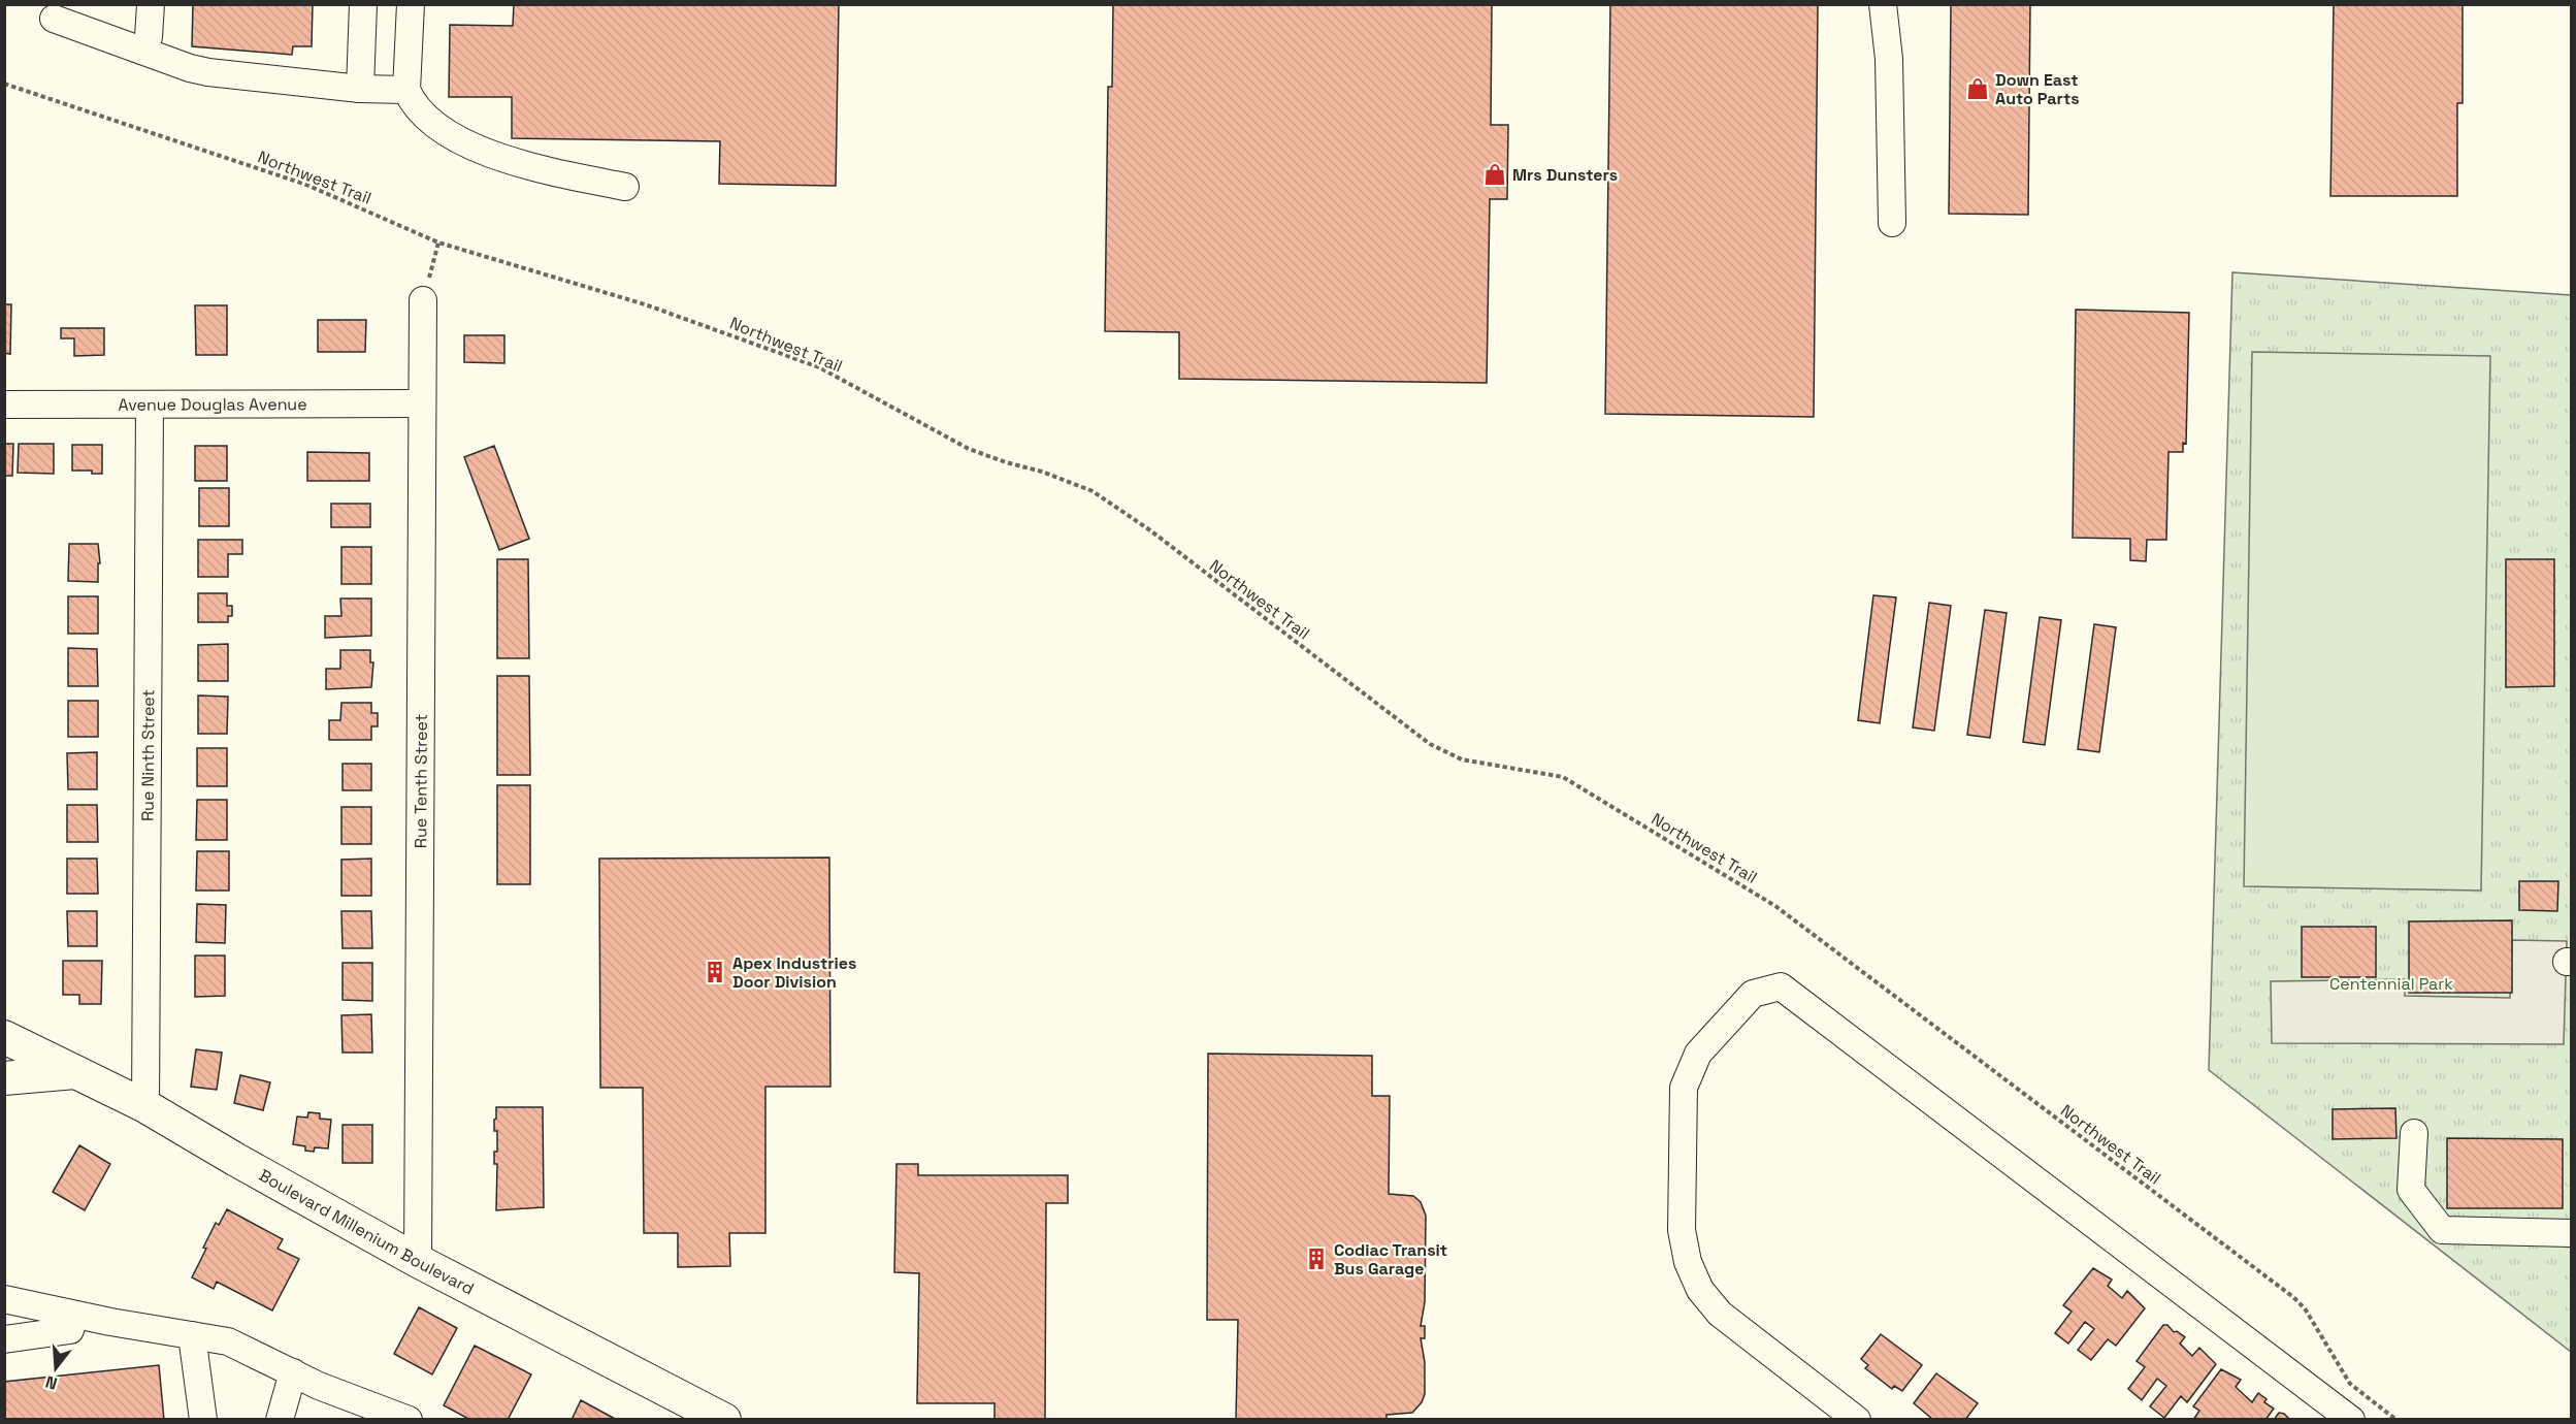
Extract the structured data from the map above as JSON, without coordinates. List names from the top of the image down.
{
  "streets": {
    "main road": ["Boulevard Millenium Boulevard"],
    "street": ["Avenue Douglas Avenue", "Rue Ninth Street", "Rue Tenth Street"],
    "path": ["Northwest Trail"]
  },
  "crossings": [
    ["Avenue Douglas Avenue", "Rue Ninth Street"],
    ["Avenue Douglas Avenue", "Rue Tenth Street"],
    ["Rue Ninth Street", "Boulevard Millenium Boulevard"],
    ["Rue Tenth Street", "Boulevard Millenium Boulevard"]
  ],
  "parks": ["Centennial Park"],
  "places": {
    "shop": ["Down East Auto Parts", "Mrs Dunsters"],
    "building": ["Apex Industries Door Division", "Codiac Transit Bus Garage"]
  },
  "north": "bottom"
}
